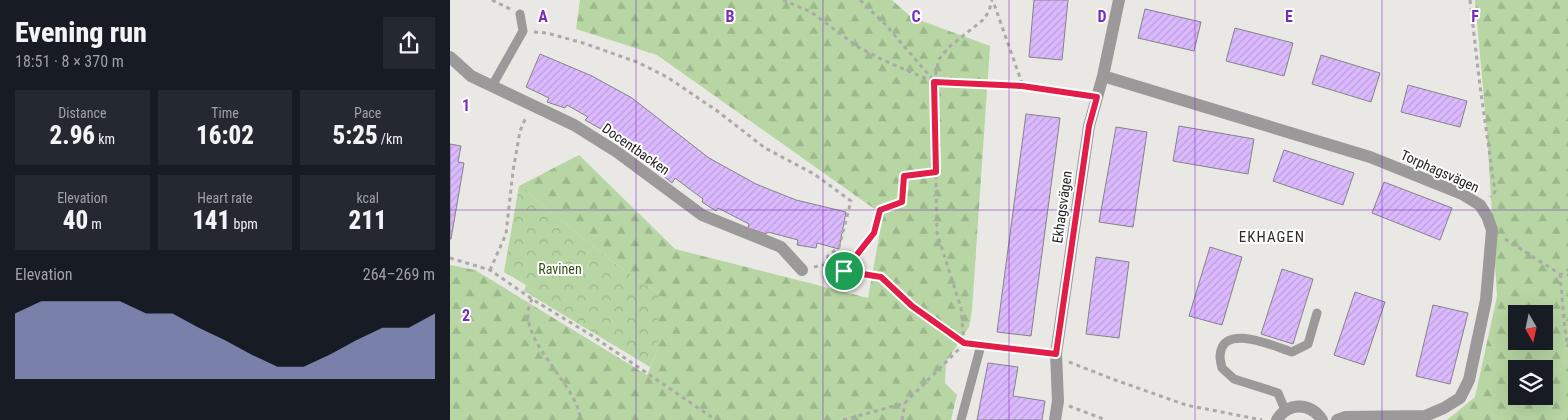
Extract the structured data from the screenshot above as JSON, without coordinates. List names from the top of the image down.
{
  "streets": {
    "street": ["Docentbacken", "Torphagsvägen", "Ekhagsvägen"]
  },
  "crossings": [
    ["Torphagsvägen", "Ekhagsvägen"]
  ],
  "districts": ["EKHAGEN"],
  "parks": ["Ravinen"],
  "north": "bottom",
  "page": {
    "heading": ["Evening run", "18:51 · 8 × 370 m"],
    "stats": [
      ["Distance", "2.96 km"],
      ["Time", "16:02"],
      ["Pace", "5:25 /km"],
      ["Elevation", "40 m"],
      ["Heart rate", "141 bpm"],
      ["kcal", "211"]
    ],
    "chart": ["Elevation", "264–269 m"]
  },
  "grid": {
    "columns": [
      "A",
      "B",
      "C",
      "D",
      "E",
      "F"
    ],
    "rows": ["1", "2"]
  }
}
